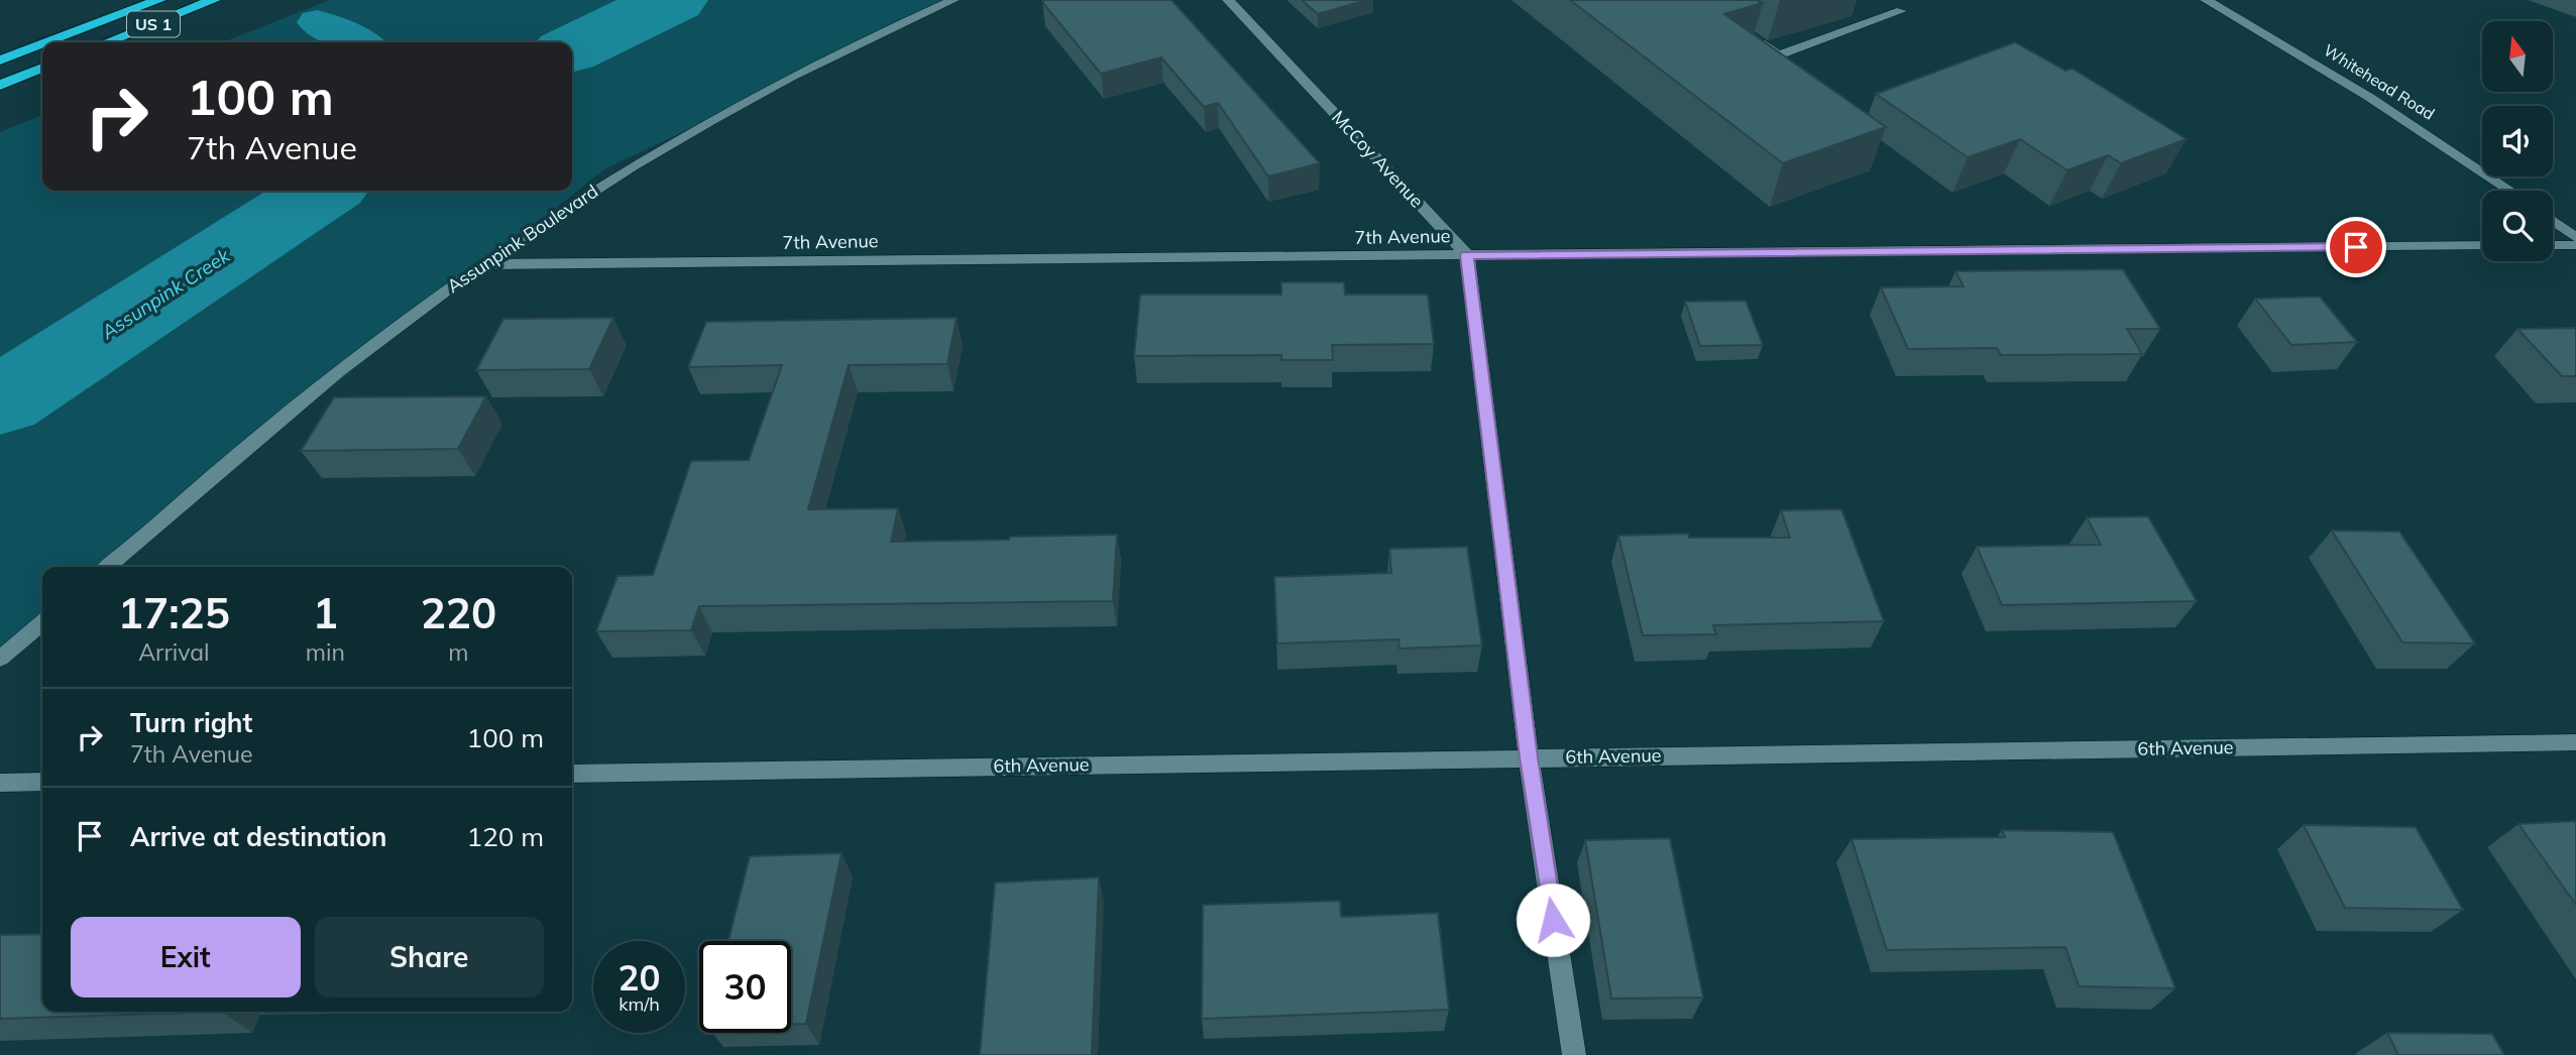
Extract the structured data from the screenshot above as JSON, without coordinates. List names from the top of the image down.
{
  "streets": {
    "highway": ["US 1"],
    "street": [
      "Whitehead Road",
      "McCoy Avenue",
      "7th Avenue",
      "Assunpink Boulevard",
      "6th Avenue"
    ]
  },
  "crossings": [
    ["McCoy Avenue", "7th Avenue"],
    ["7th Avenue", "Assunpink Boulevard"]
  ],
  "water": ["Assunpink Creek"],
  "north": "top",
  "page": {
    "turn": ["100 m", "7th Avenue"],
    "eta": [
      "17:25",
      "Arrival",
      "1",
      "min",
      "220",
      "m"
    ],
    "list": [
      {
        "name": "Turn right",
        "note": "7th Avenue",
        "value": "100 m"
      },
      {
        "name": "Arrive at destination",
        "value": "120 m"
      }
    ],
    "buttons": ["Exit", "Share"],
    "speed": "20 km/h",
    "limit": "30"
  }
}
